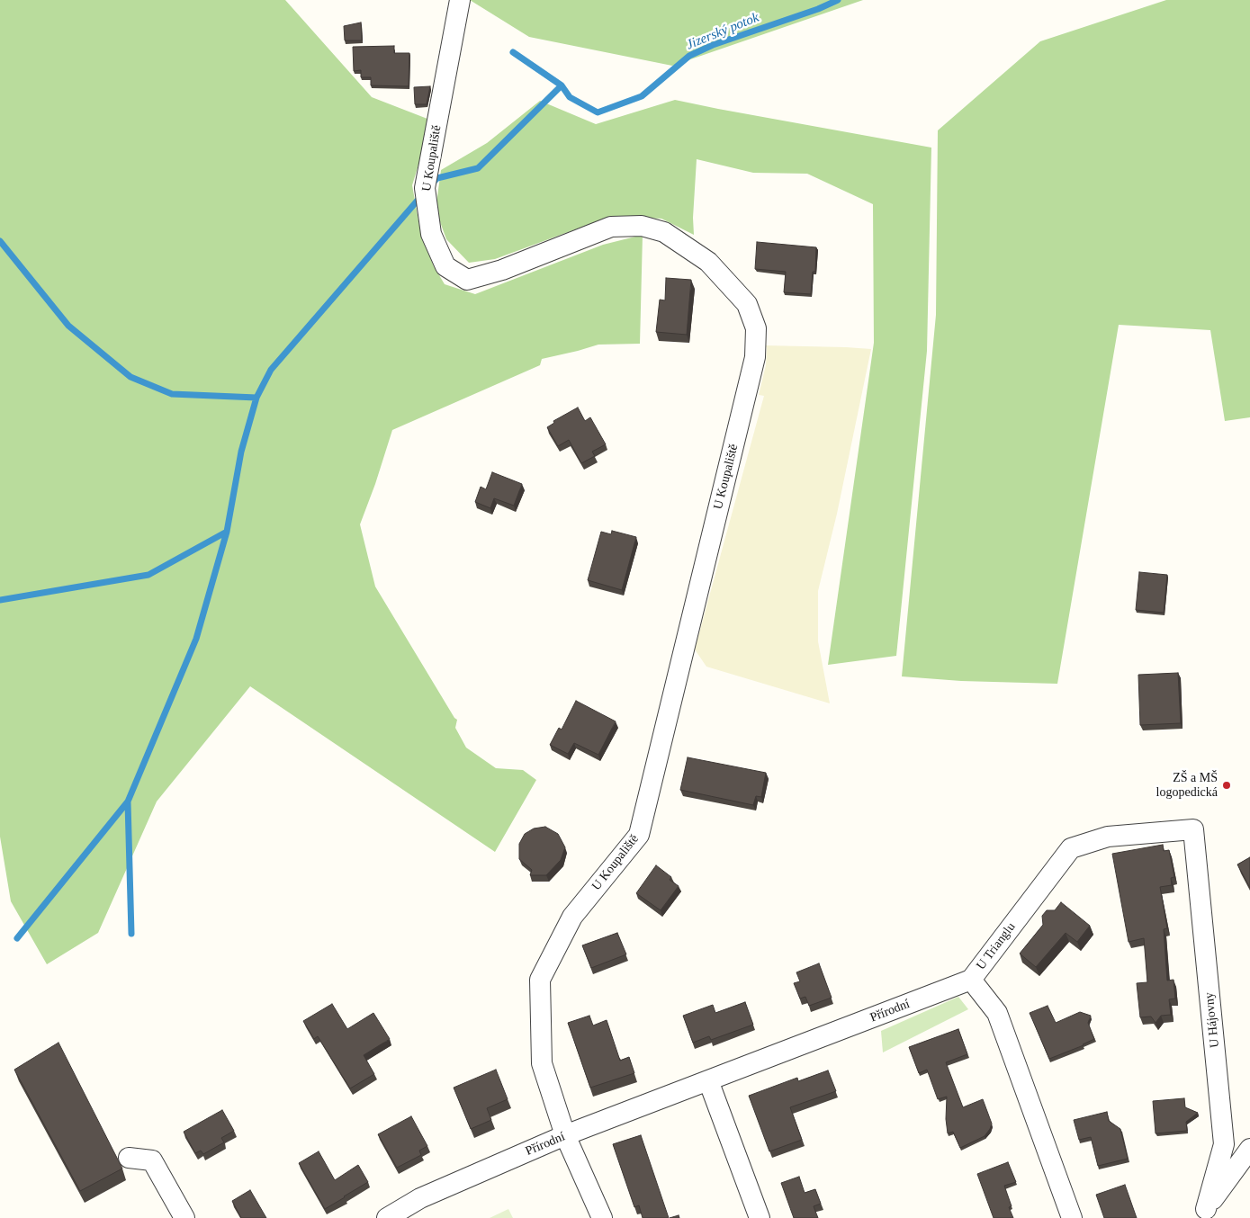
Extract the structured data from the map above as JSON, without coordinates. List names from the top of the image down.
{
  "streets": {
    "street": [
      "U Koupaliště",
      "U Trianglu",
      "Přírodní",
      "U Hájovny"
    ]
  },
  "crossings": [
    ["U Koupaliště", "Přírodní"],
    ["U Trianglu", "Přírodní"],
    ["U Trianglu", "U Hájovny"]
  ],
  "water": ["Jizerský potok"],
  "places": ["ZŠ a MŠ logopedická"]
}
